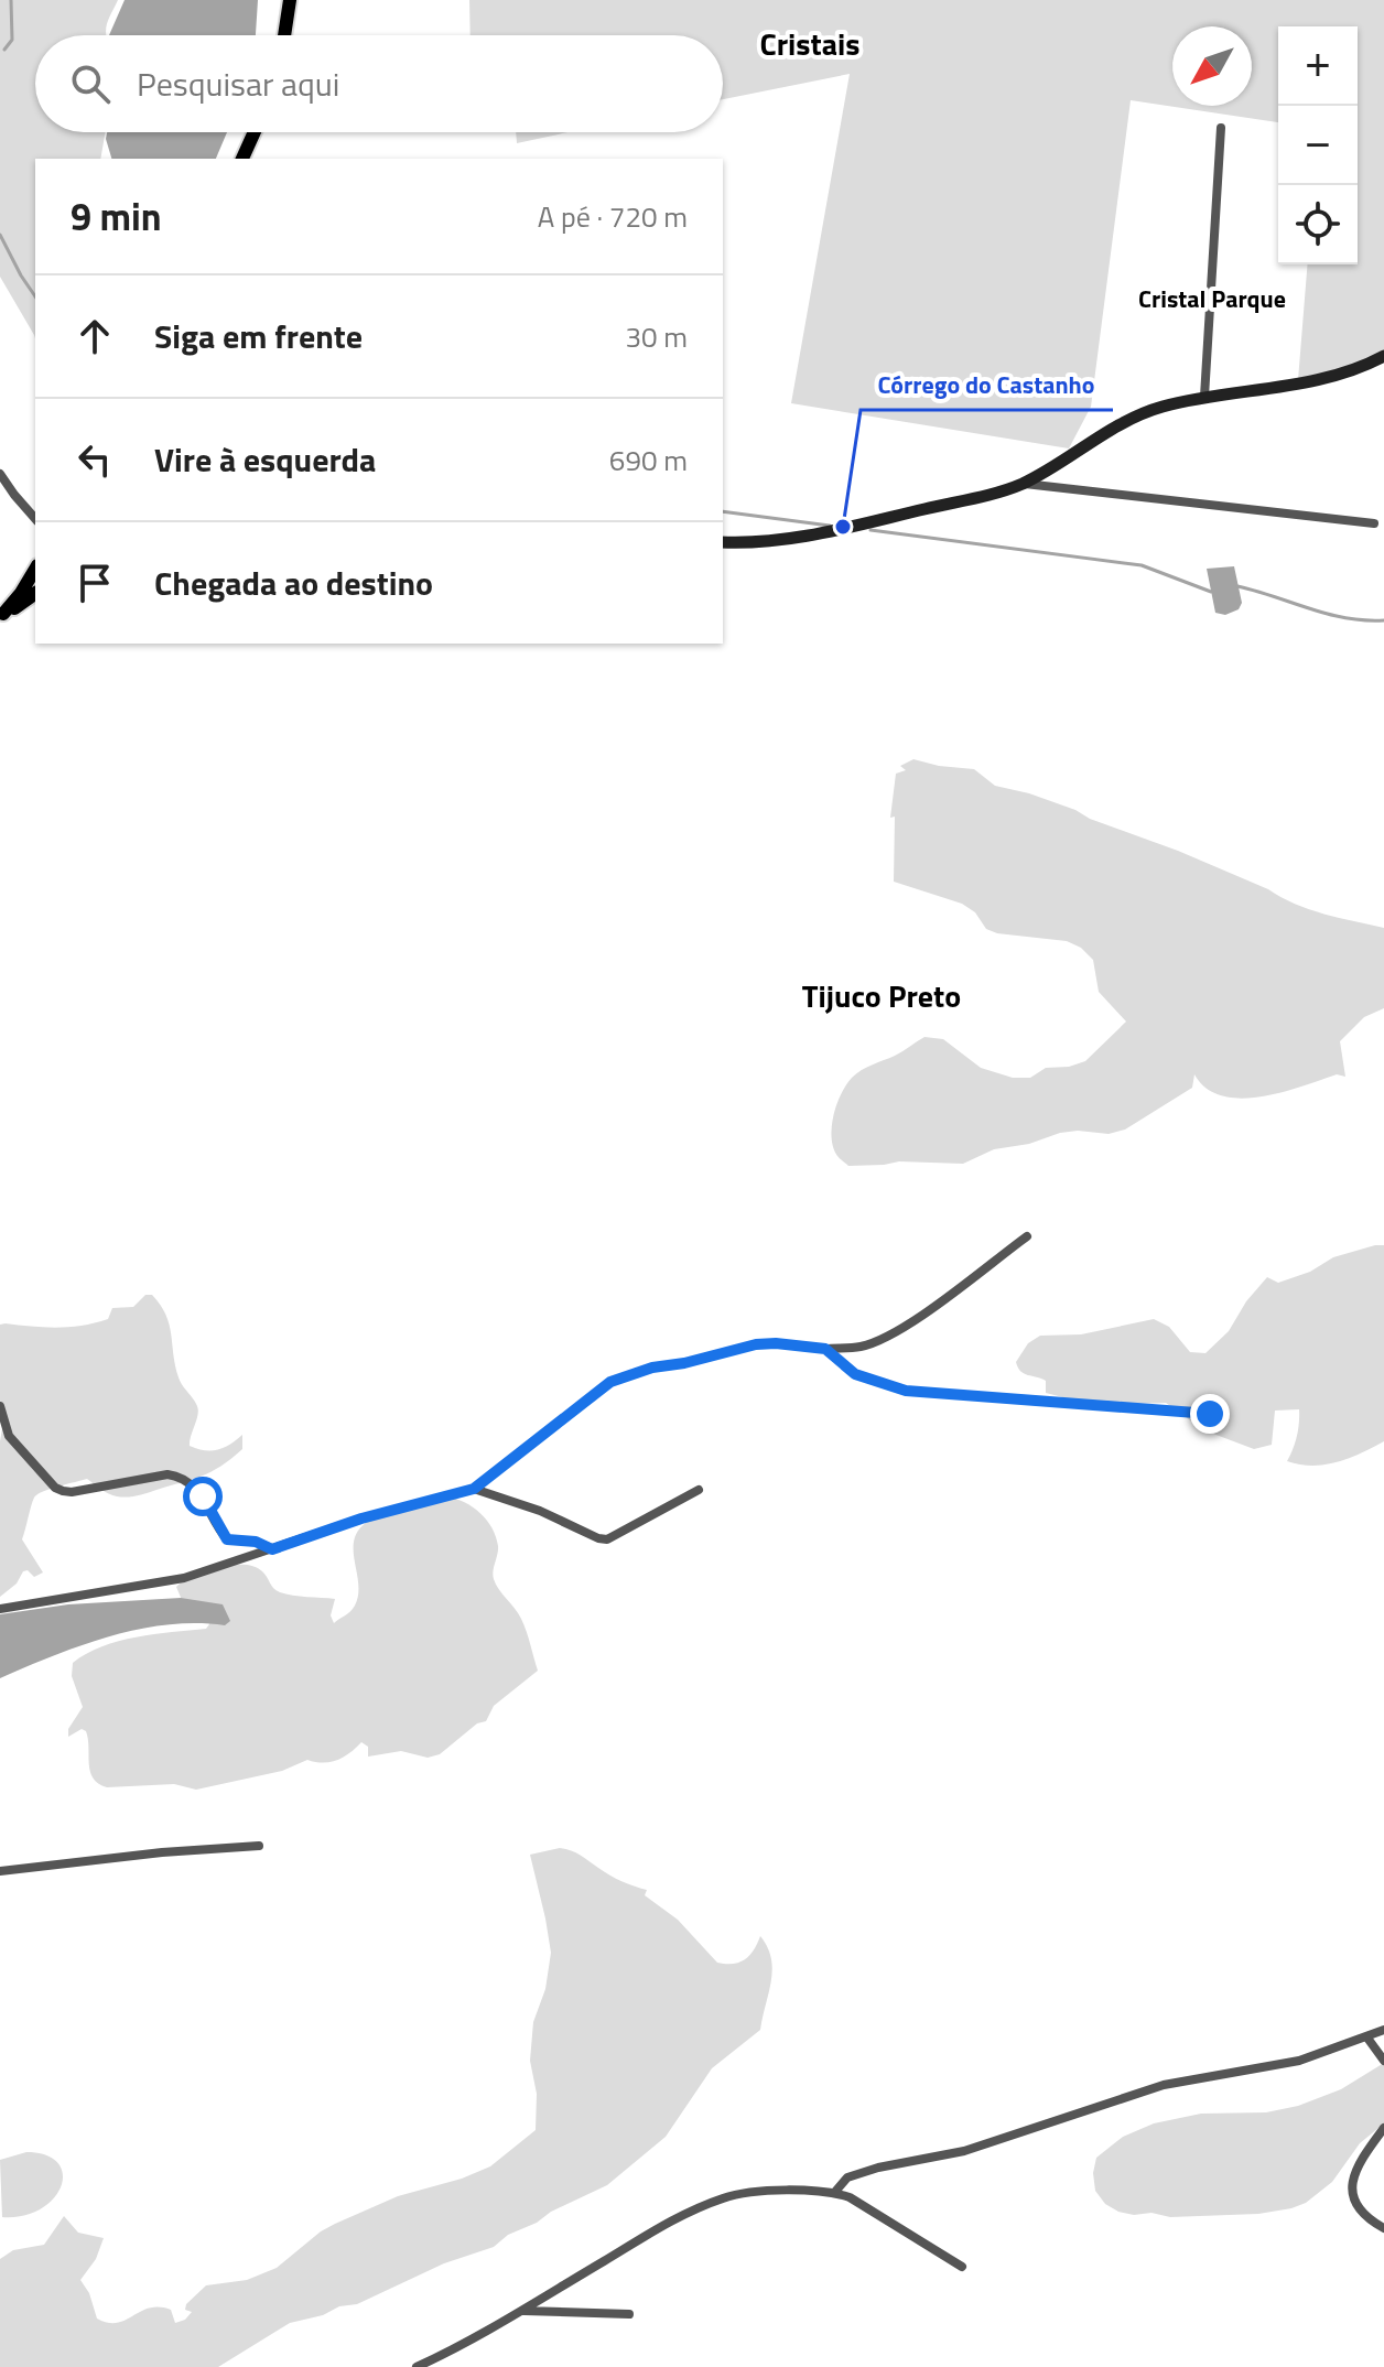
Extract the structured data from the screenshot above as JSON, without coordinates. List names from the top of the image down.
{
  "districts": ["Cristais", "Cristal Parque", "Tijuco Preto"],
  "places": ["Córrego do Castanho"],
  "north": "bottom left",
  "page": {
    "map_buttons": ["+", "−"],
    "search": "Pesquisar aqui",
    "heading": ["9 min", "A pé · 720 m"],
    "list": [
      ["Siga em frente", "30 m"],
      ["Vire à esquerda", "690 m"],
      "Chegada ao destino"
    ]
  }
}
